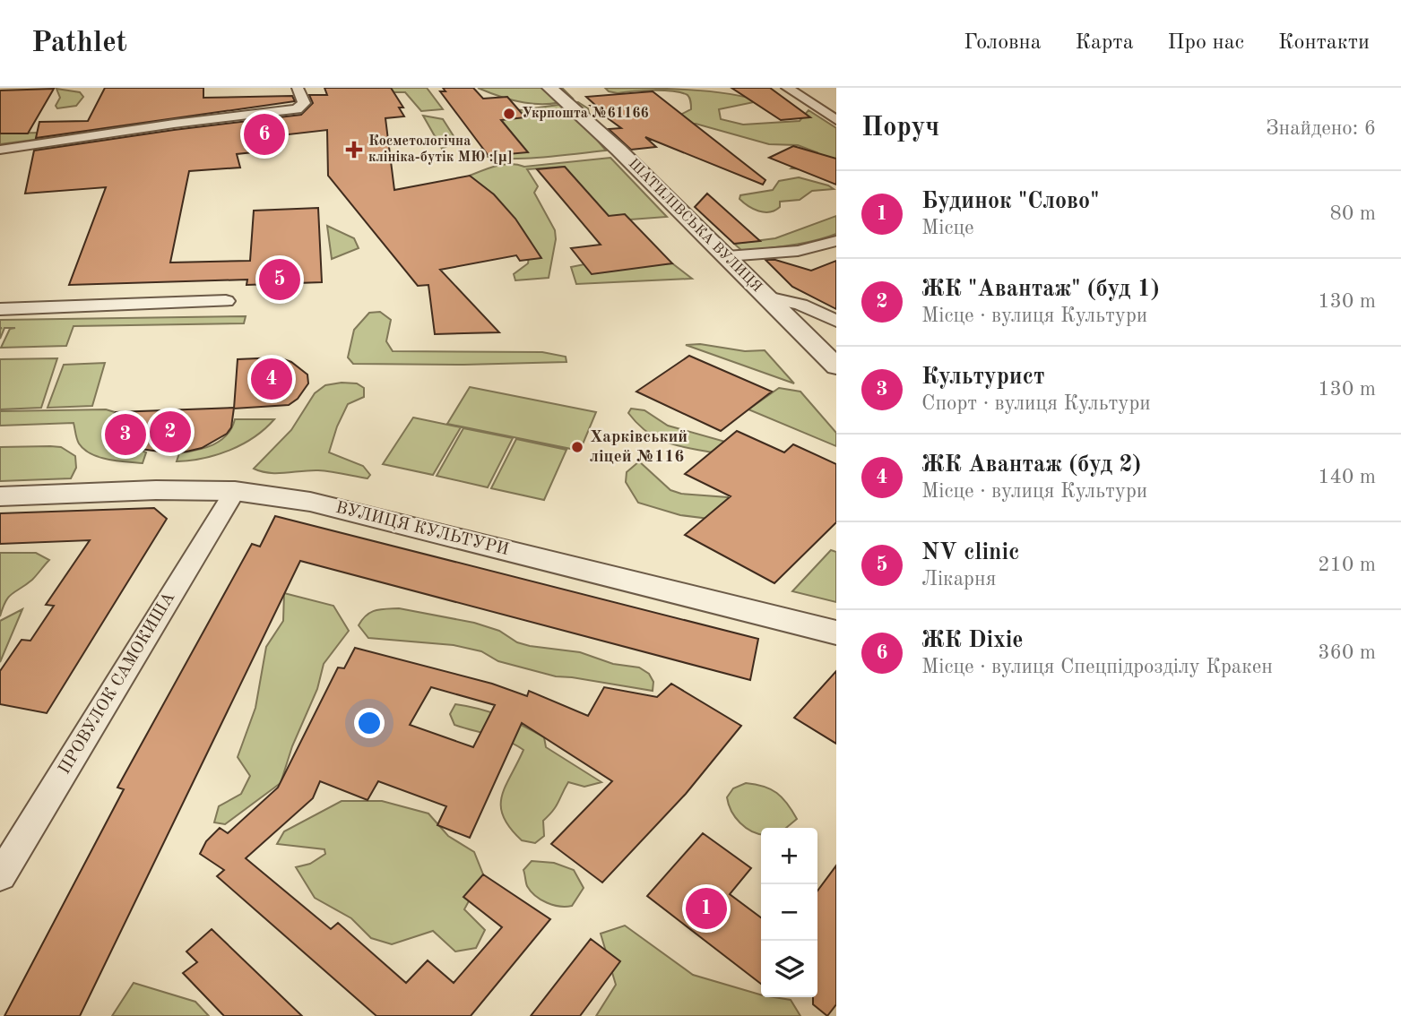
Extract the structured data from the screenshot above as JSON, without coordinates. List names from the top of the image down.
{
  "streets": {
    "street": ["ШАТИЛІВСЬКА ВУЛИЦЯ", "ВУЛИЦЯ КУЛЬТУРИ", "ПРОВУЛОК САМОКИША"]
  },
  "crossings": [
    ["ВУЛИЦЯ КУЛЬТУРИ", "ПРОВУЛОК САМОКИША"]
  ],
  "places": {
    "other": ["Укрпошта №61166", "Харківський ліцей №116"],
    "health": ["Косметологічна клініка-бутік МЮ :[μ]"]
  },
  "page": {
    "header": "Pathlet",
    "nav": [
      "Головна",
      "Карта",
      "Про нас",
      "Контакти"
    ],
    "heading": ["Поруч", "Знайдено: 6"],
    "pins": [
      "6",
      "5",
      "4",
      "2",
      "3",
      "1"
    ],
    "list": [
      {
        "mark": "1",
        "name": "Будинок \"Слово\"",
        "note": "Місце",
        "value": "80 m"
      },
      {
        "mark": "2",
        "name": "ЖК \"Авантаж\" (буд 1)",
        "note": "Місце · вулиця Культури",
        "value": "130 m"
      },
      {
        "mark": "3",
        "name": "Культурист",
        "note": "Спорт · вулиця Культури",
        "value": "130 m"
      },
      {
        "mark": "4",
        "name": "ЖК Авантаж (буд 2)",
        "note": "Місце · вулиця Культури",
        "value": "140 m"
      },
      {
        "mark": "5",
        "name": "NV clinic",
        "note": "Лікарня",
        "value": "210 m"
      },
      {
        "mark": "6",
        "name": "ЖК Dixie",
        "note": "Місце · вулиця Спецпідрозділу Кракен",
        "value": "360 m"
      }
    ],
    "map_buttons": ["+", "−"]
  }
}
